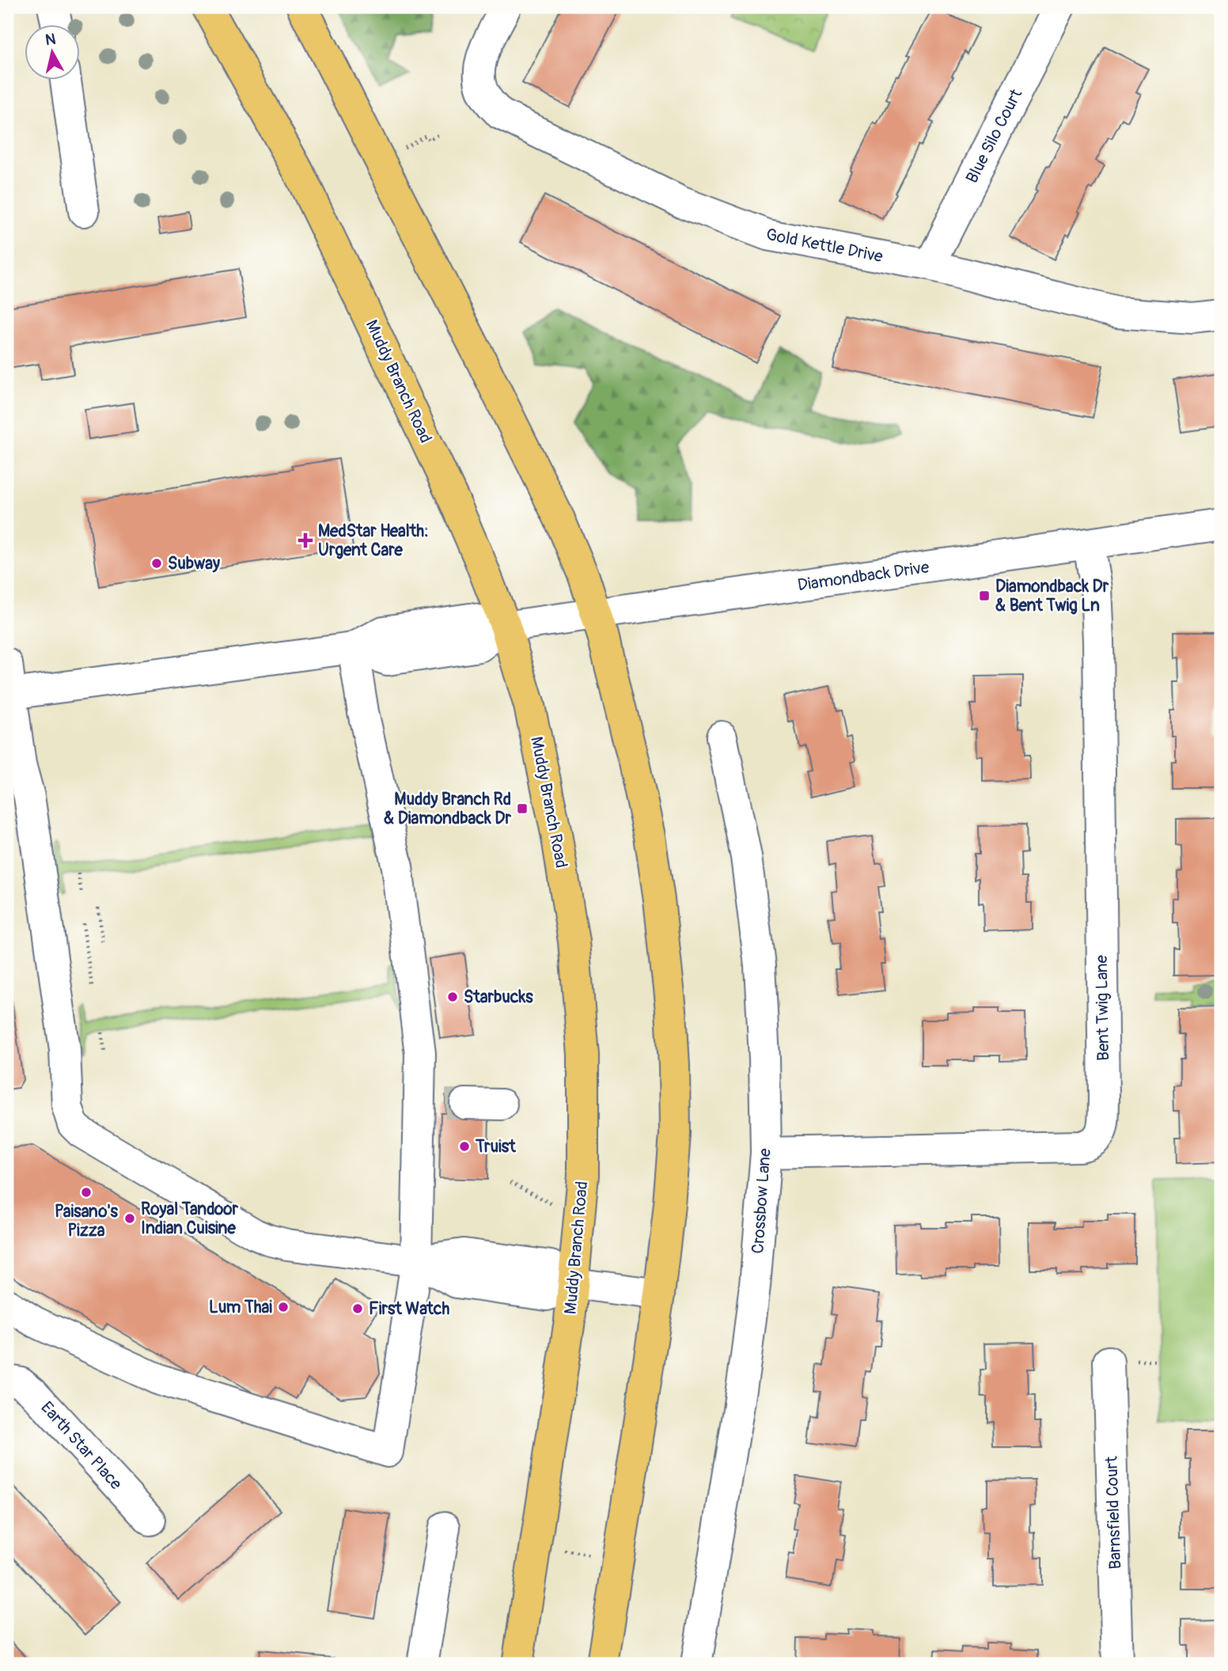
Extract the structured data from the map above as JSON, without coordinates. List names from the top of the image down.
{
  "streets": {
    "main road": ["Muddy Branch Road"],
    "street": [
      "Blue Silo Court",
      "Gold Kettle Drive",
      "Diamondback Drive",
      "Bent Twig Lane",
      "Crossbow Lane",
      "Earth Star Place",
      "Barnsfield Court"
    ]
  },
  "crossings": [
    ["Blue Silo Court", "Gold Kettle Drive"],
    ["Muddy Branch Road", "Diamondback Drive"],
    ["Diamondback Drive", "Bent Twig Lane"],
    ["Bent Twig Lane", "Crossbow Lane"]
  ],
  "places": {
    "health": ["MedStar Health: Urgent Care"],
    "other": [
      "Subway",
      "Starbucks",
      "Truist",
      "Paisano's Pizza",
      "Royal Tandoor Indian Cuisine",
      "Lum Thai",
      "First Watch"
    ],
    "transit": ["Diamondback Dr & Bent Twig Ln", "Muddy Branch Rd & Diamondback Dr"]
  },
  "north": "top"
}
